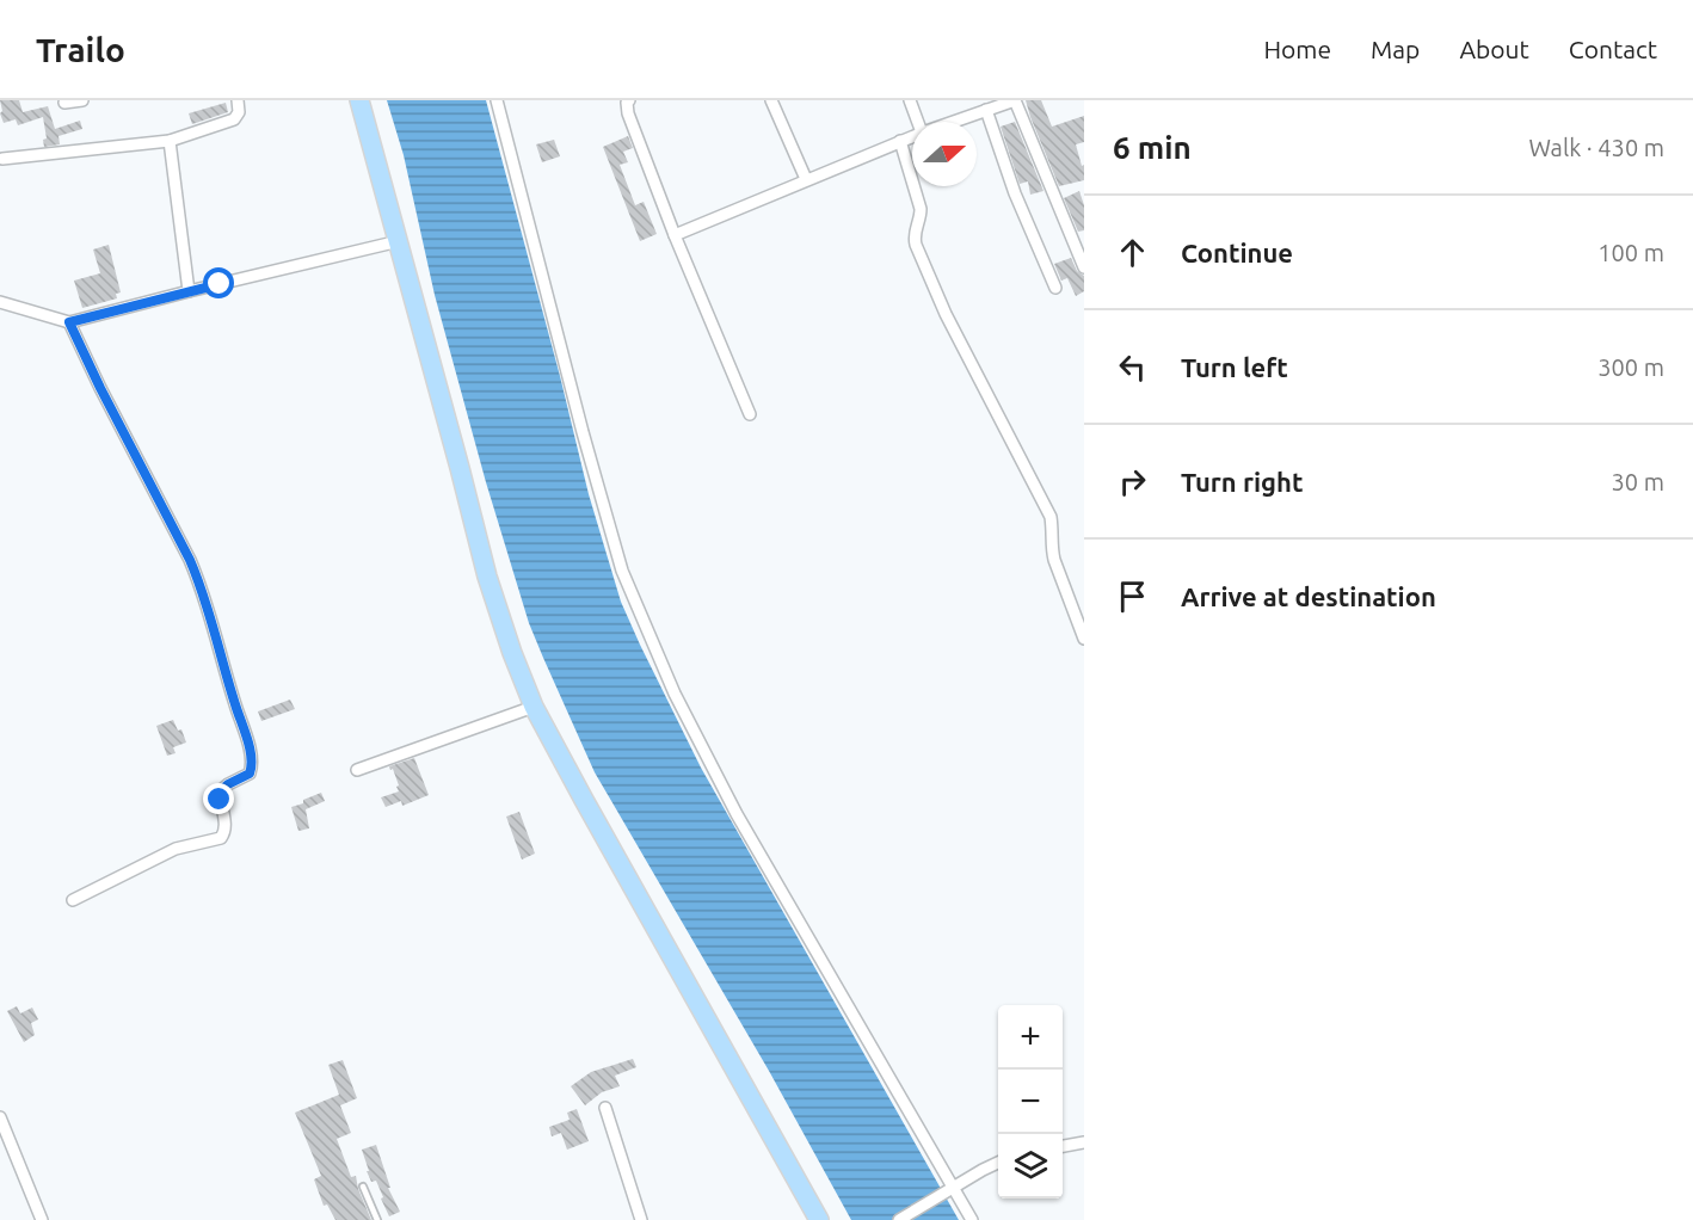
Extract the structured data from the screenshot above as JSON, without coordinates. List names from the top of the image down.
{
  "north": "right",
  "page": {
    "header": "Trailo",
    "nav": [
      "Home",
      "Map",
      "About",
      "Contact"
    ],
    "heading": ["6 min", "Walk · 430 m"],
    "list": [
      ["Continue", "100 m"],
      ["Turn left", "300 m"],
      ["Turn right", "30 m"],
      "Arrive at destination"
    ],
    "map_buttons": ["+", "−"]
  }
}
